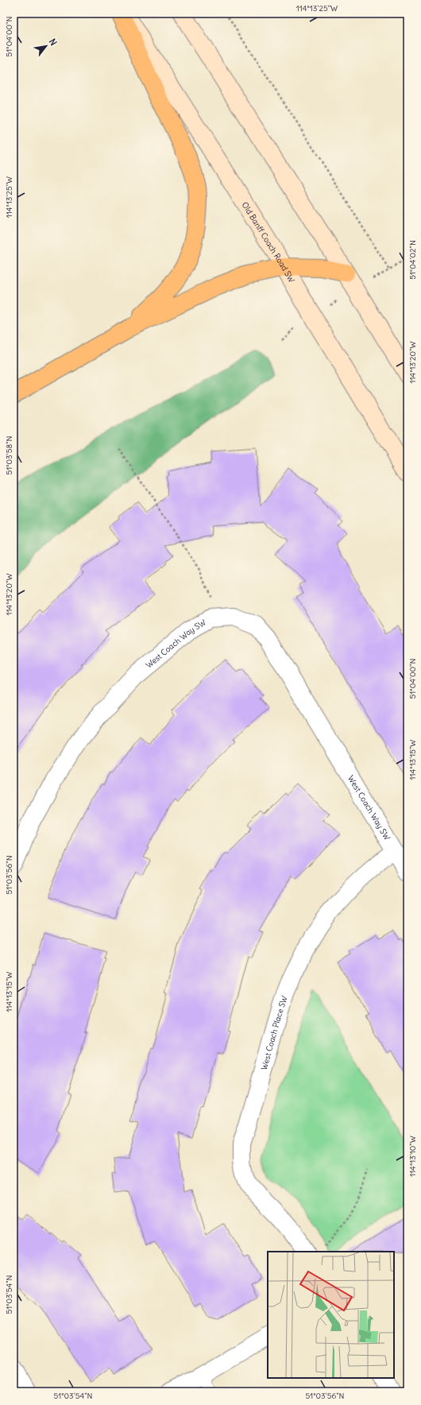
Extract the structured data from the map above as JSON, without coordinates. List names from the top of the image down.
{
  "streets": {
    "main road": ["Old Banff Coach Road SW"],
    "street": ["West Coach Way SW", "West Coach Place SW"]
  },
  "crossings": [
    ["West Coach Way SW", "West Coach Place SW"]
  ],
  "north": "top right",
  "coordinates": [
    "114°13'25\"W",
    "51°04'00\"N",
    "51°04'02\"N",
    "114°13'20\"W",
    "51°03'58\"N",
    "114°13'15\"W",
    "51°03'56\"N",
    "114°13'10\"W",
    "51°03'54\"N"
  ]
}
